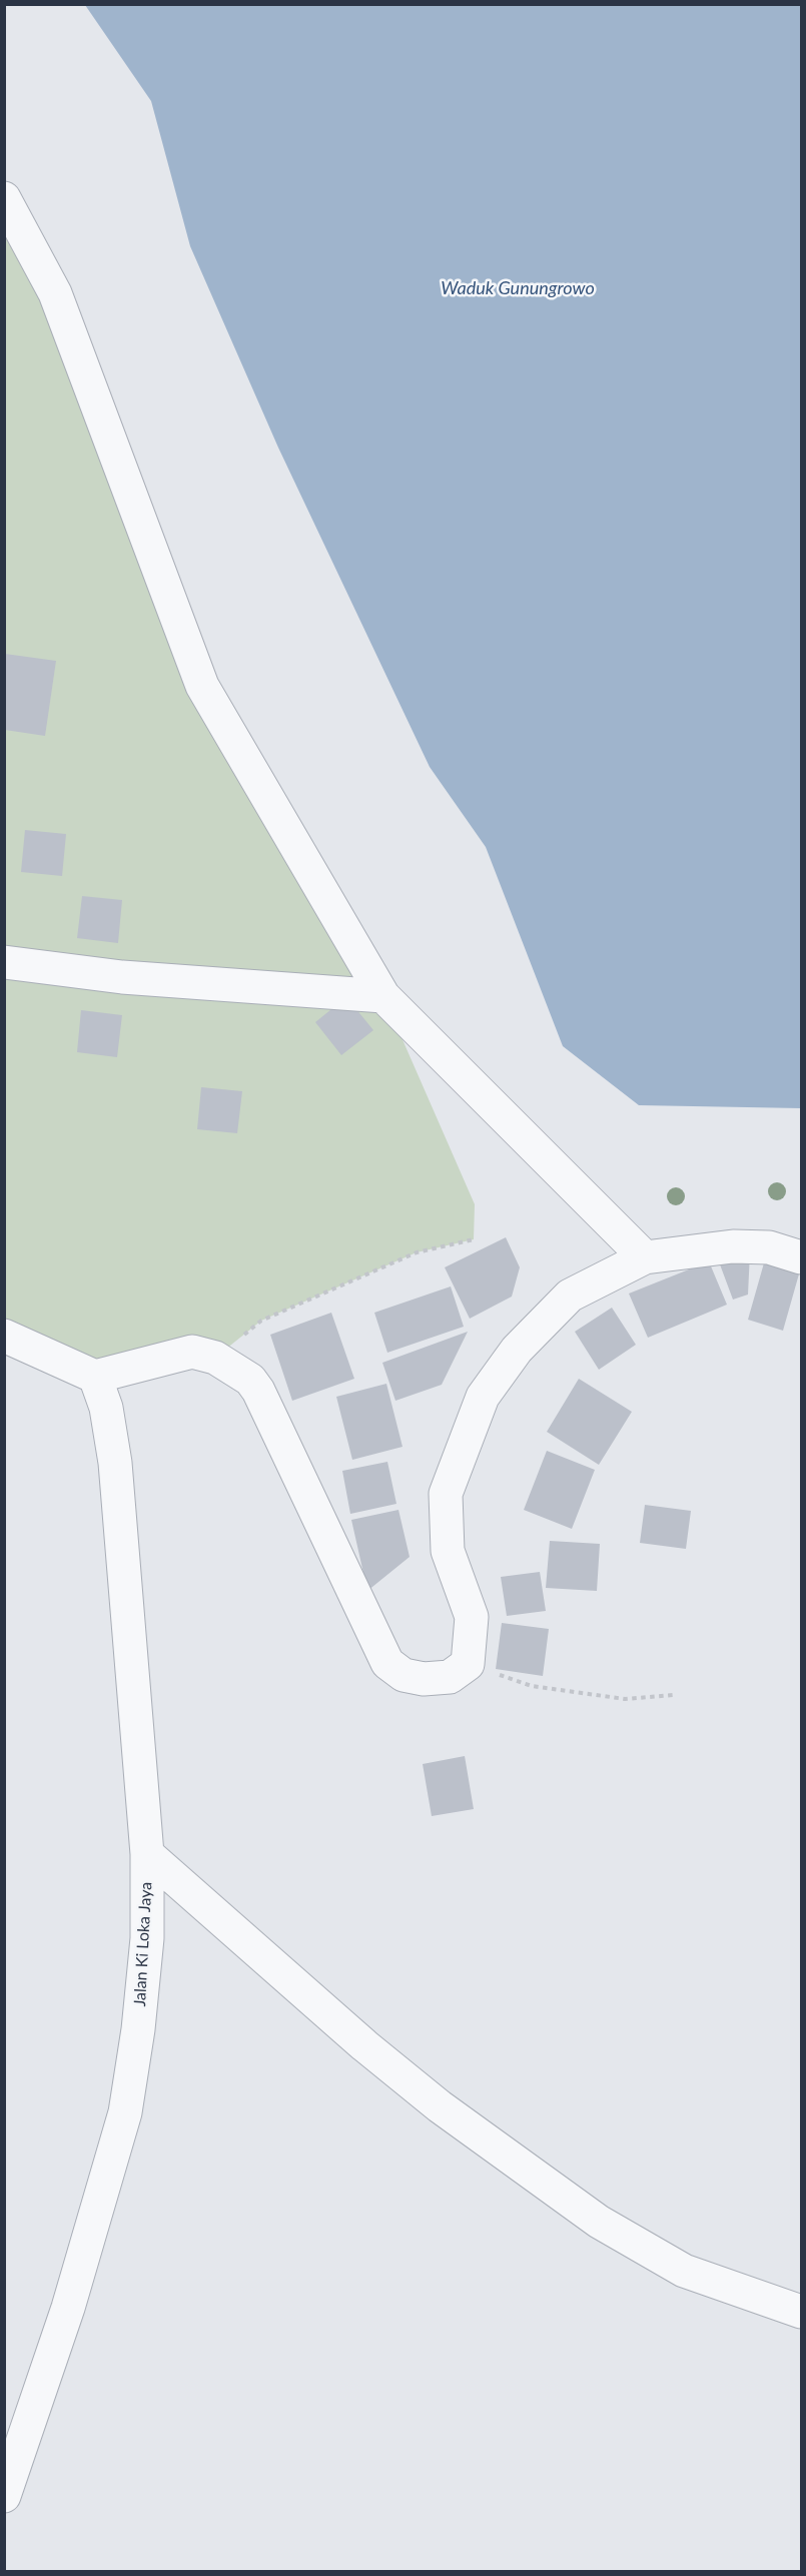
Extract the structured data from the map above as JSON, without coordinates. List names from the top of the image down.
{
  "streets": {
    "street": ["Jalan Ki Loka Jaya"]
  },
  "water": ["Waduk Gunungrowo"]
}
